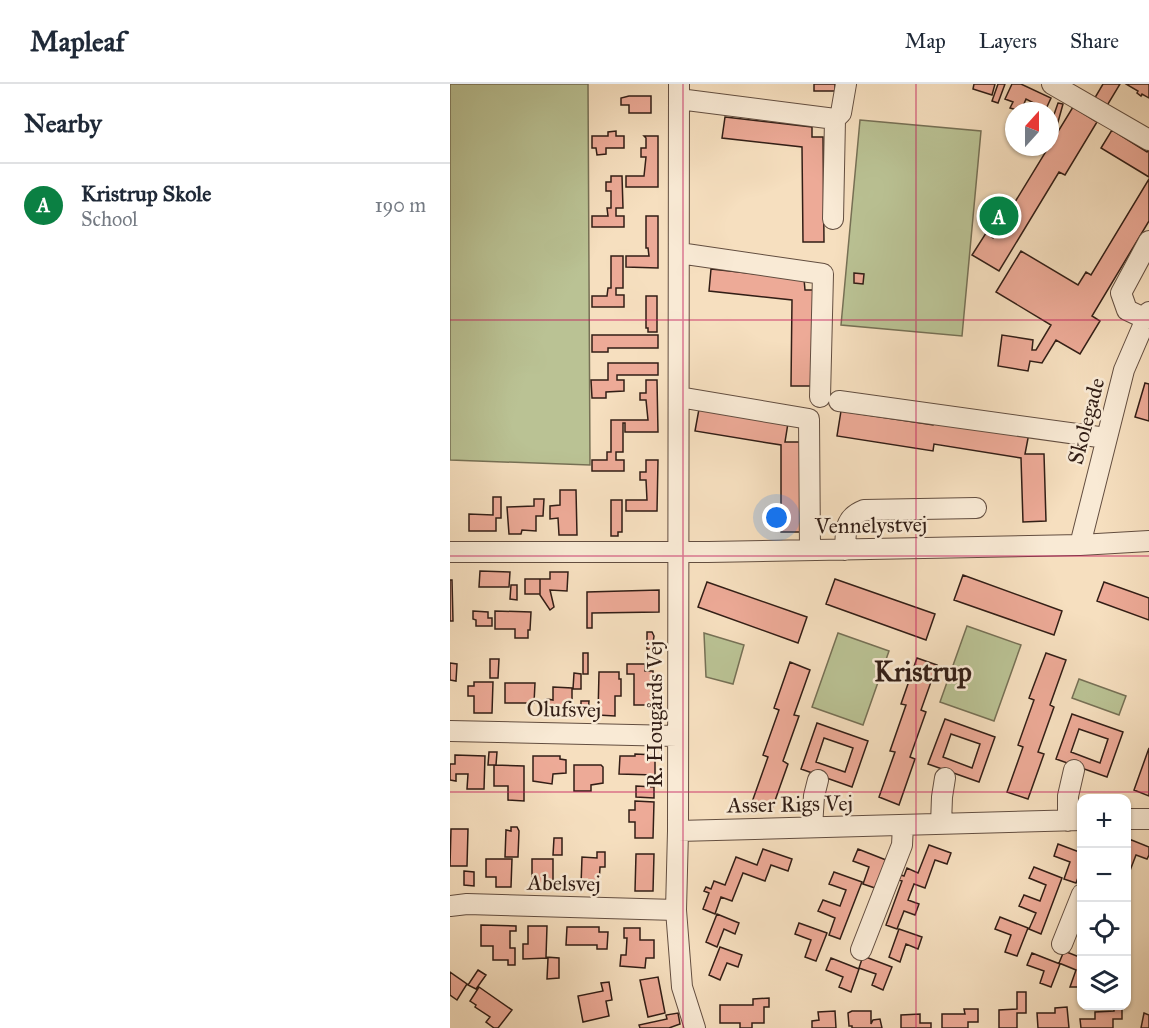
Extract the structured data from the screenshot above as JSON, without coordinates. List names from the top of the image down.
{
  "streets": {
    "street": [
      "Skolegade",
      "Vennelystvej",
      "Olufsvej",
      "R. Hougårds Vej",
      "Asser Rigs Vej",
      "Abelsvej"
    ]
  },
  "crossings": [
    ["Skolegade", "Vennelystvej"],
    ["Vennelystvej", "R. Hougårds Vej"],
    ["Olufsvej", "R. Hougårds Vej"],
    ["R. Hougårds Vej", "Asser Rigs Vej"],
    ["R. Hougårds Vej", "Abelsvej"]
  ],
  "districts": ["Kristrup"],
  "north": "top",
  "page": {
    "header": "Mapleaf",
    "nav": ["Map", "Layers", "Share"],
    "heading": "Nearby",
    "list": [
      {
        "mark": "A",
        "name": "Kristrup Skole",
        "note": "School",
        "value": "190 m"
      }
    ],
    "pins": "A",
    "map_buttons": ["+", "−"]
  }
}
